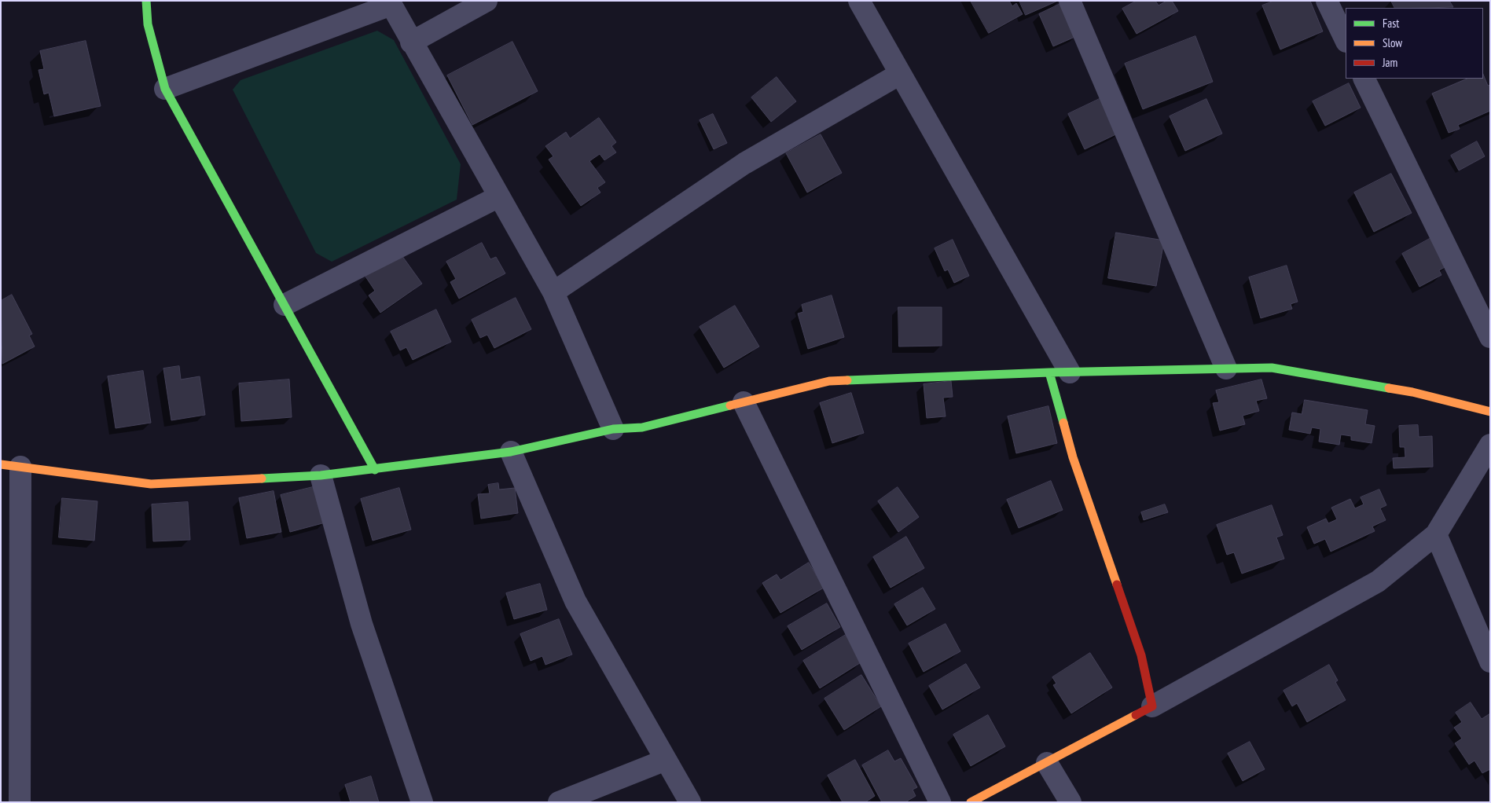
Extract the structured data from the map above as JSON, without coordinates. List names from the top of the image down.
{
  "legend": ["Fast", "Slow", "Jam"]
}
